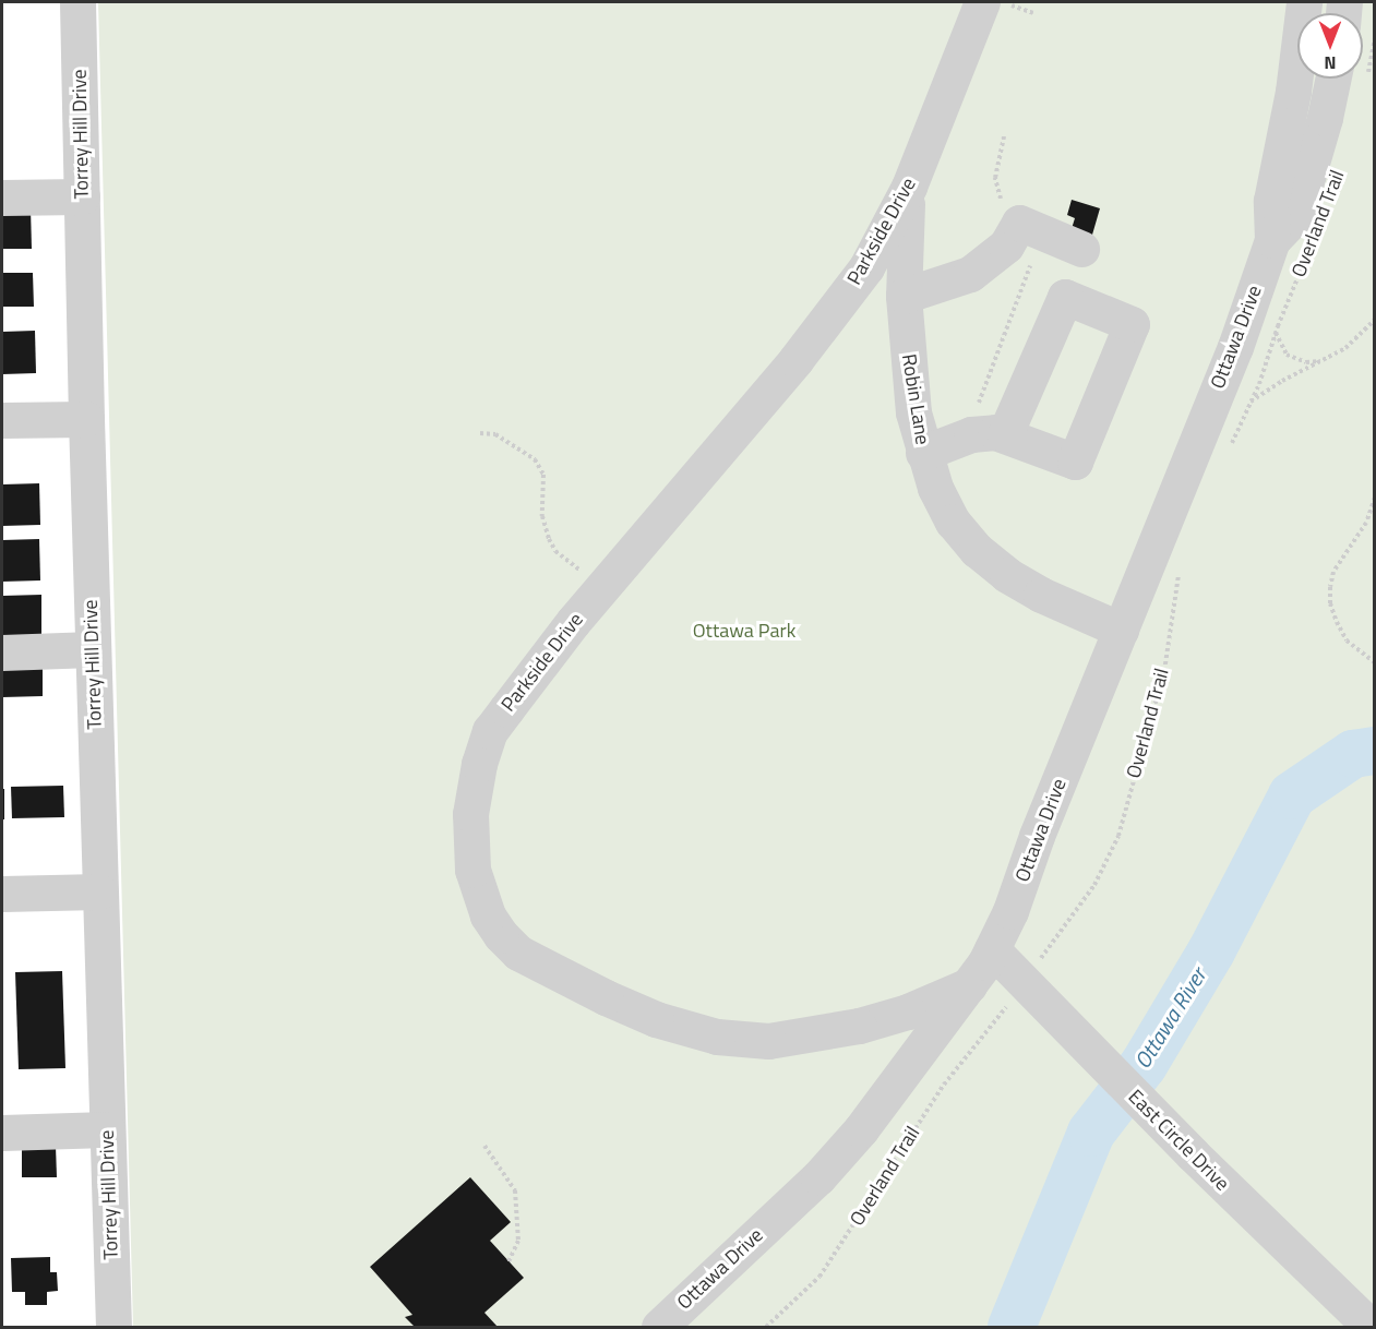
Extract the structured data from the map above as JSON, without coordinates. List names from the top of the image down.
{
  "streets": {
    "street": [
      "Torrey Hill Drive",
      "Parkside Drive",
      "Ottawa Drive",
      "Robin Lane",
      "East Circle Drive"
    ],
    "path": ["Overland Trail"]
  },
  "crossings": [
    ["Overland Trail", "East Circle Drive"],
    ["Parkside Drive", "Ottawa Drive"],
    ["Parkside Drive", "Robin Lane"],
    ["Ottawa Drive", "Robin Lane"],
    ["Ottawa Drive", "East Circle Drive"]
  ],
  "water": ["Ottawa River"],
  "parks": ["Ottawa Park"],
  "north": "bottom"
}
